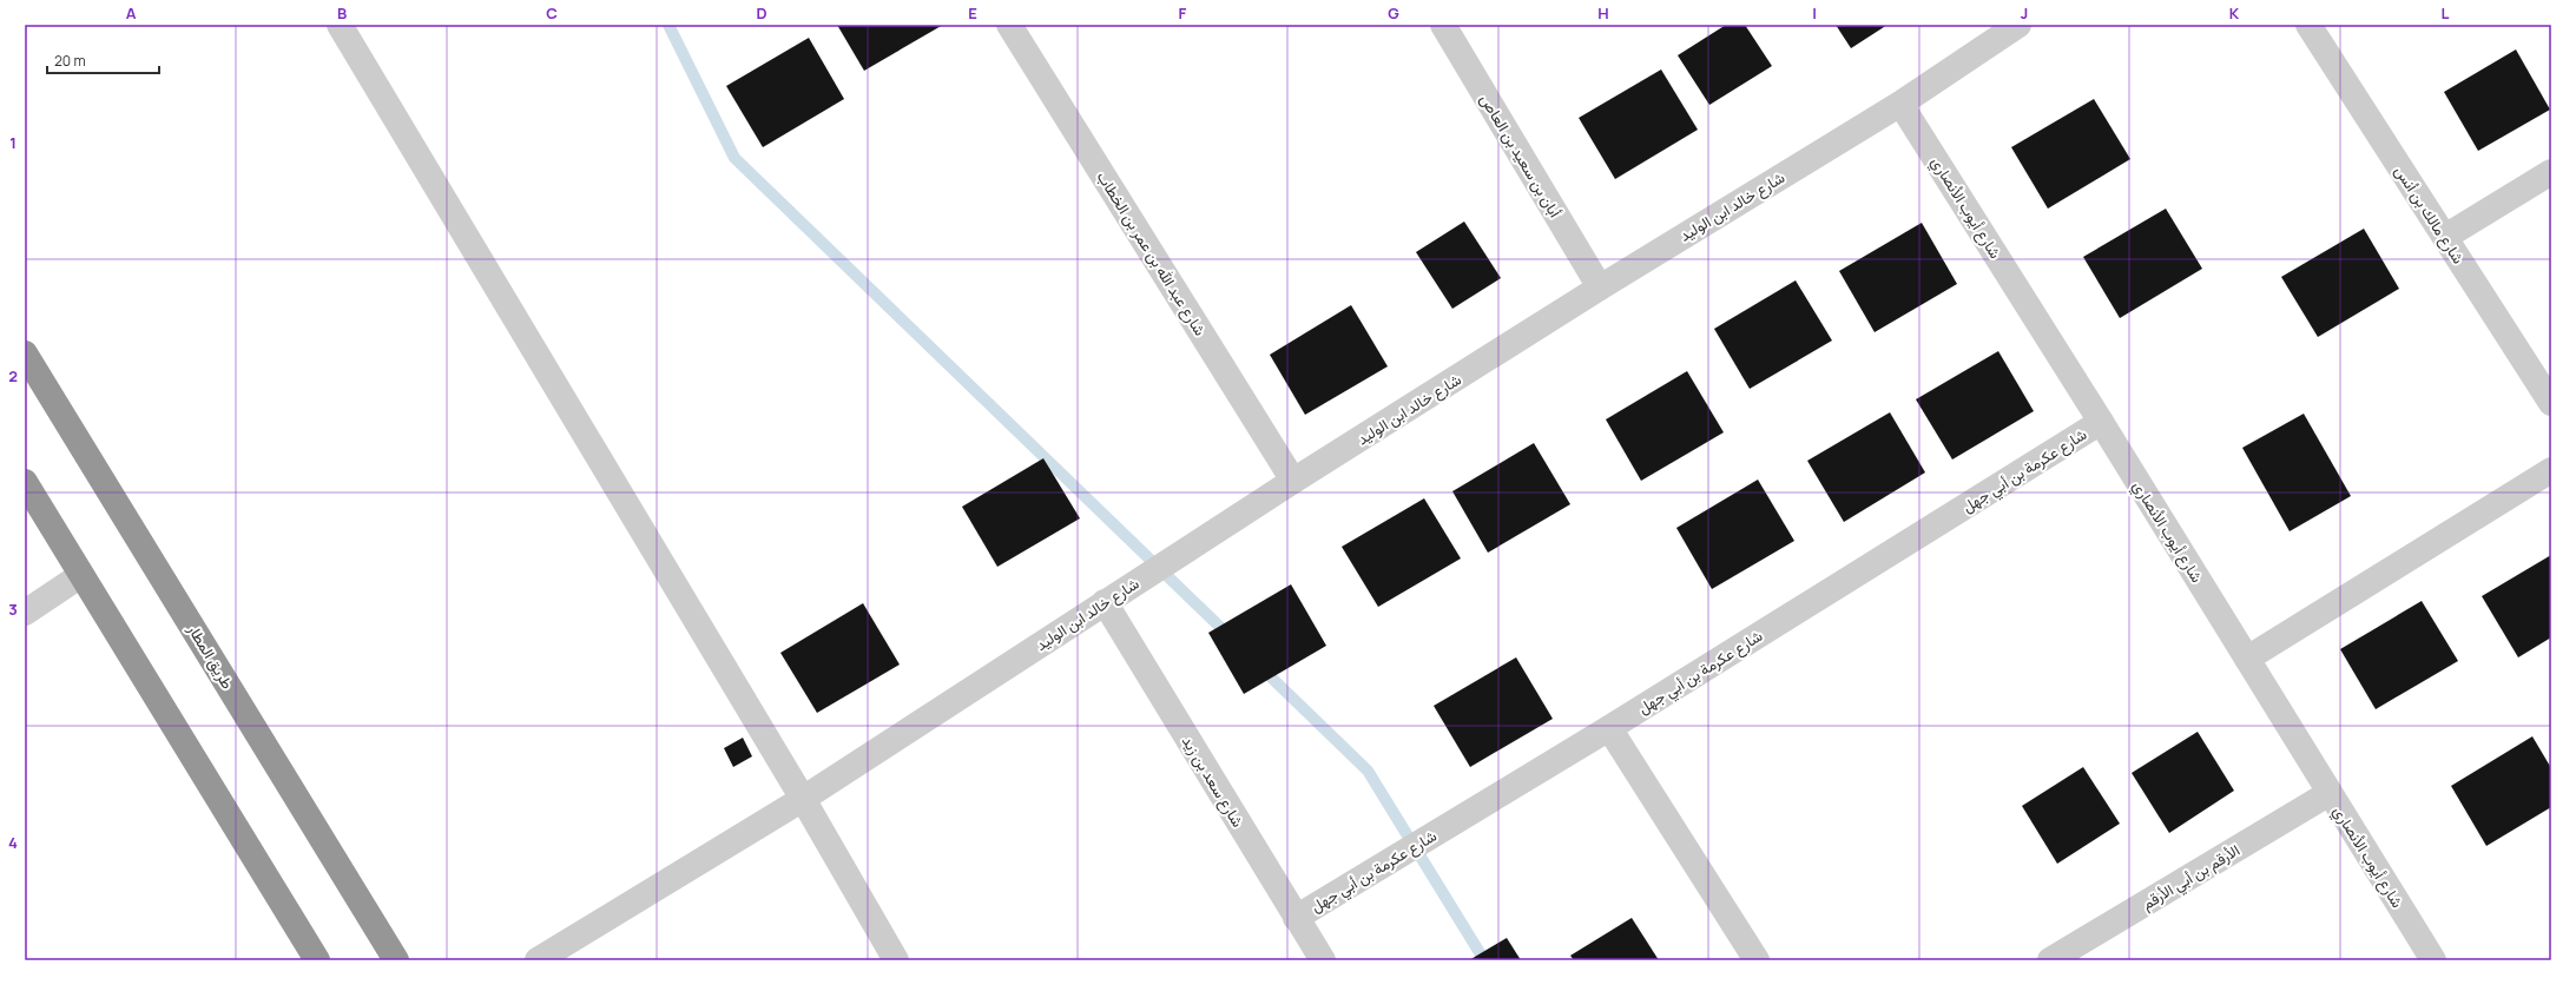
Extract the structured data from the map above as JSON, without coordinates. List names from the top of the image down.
{
  "streets": {
    "highway": ["طريق المطار"],
    "street": [
      "أبان بن سعيد بن العاص",
      "شارع خالد ابن الوليد",
      "شارع أيوب الأنصاري",
      "شارع مالك بن أنس",
      "شارع عبد الله بن عمر بن الخطاب",
      "شارع عكرمة بن أبي جهل",
      "شارع سعد بن زيد",
      "الأرقم بن أبي الأرقم"
    ]
  },
  "crossings": [
    ["أبان بن سعيد بن العاص", "شارع خالد ابن الوليد"],
    ["شارع خالد ابن الوليد", "شارع أيوب الأنصاري"],
    ["شارع خالد ابن الوليد", "شارع عبد الله بن عمر بن الخطاب"],
    ["شارع خالد ابن الوليد", "شارع سعد بن زيد"],
    ["شارع أيوب الأنصاري", "شارع عكرمة بن أبي جهل"],
    ["شارع أيوب الأنصاري", "الأرقم بن أبي الأرقم"],
    ["شارع عكرمة بن أبي جهل", "شارع سعد بن زيد"]
  ],
  "scale_bar": "20 m",
  "grid": {
    "columns": [
      "A",
      "B",
      "C",
      "D",
      "E",
      "F",
      "G",
      "H",
      "I",
      "J",
      "K",
      "L"
    ],
    "rows": [
      "1",
      "2",
      "3",
      "4"
    ]
  }
}
